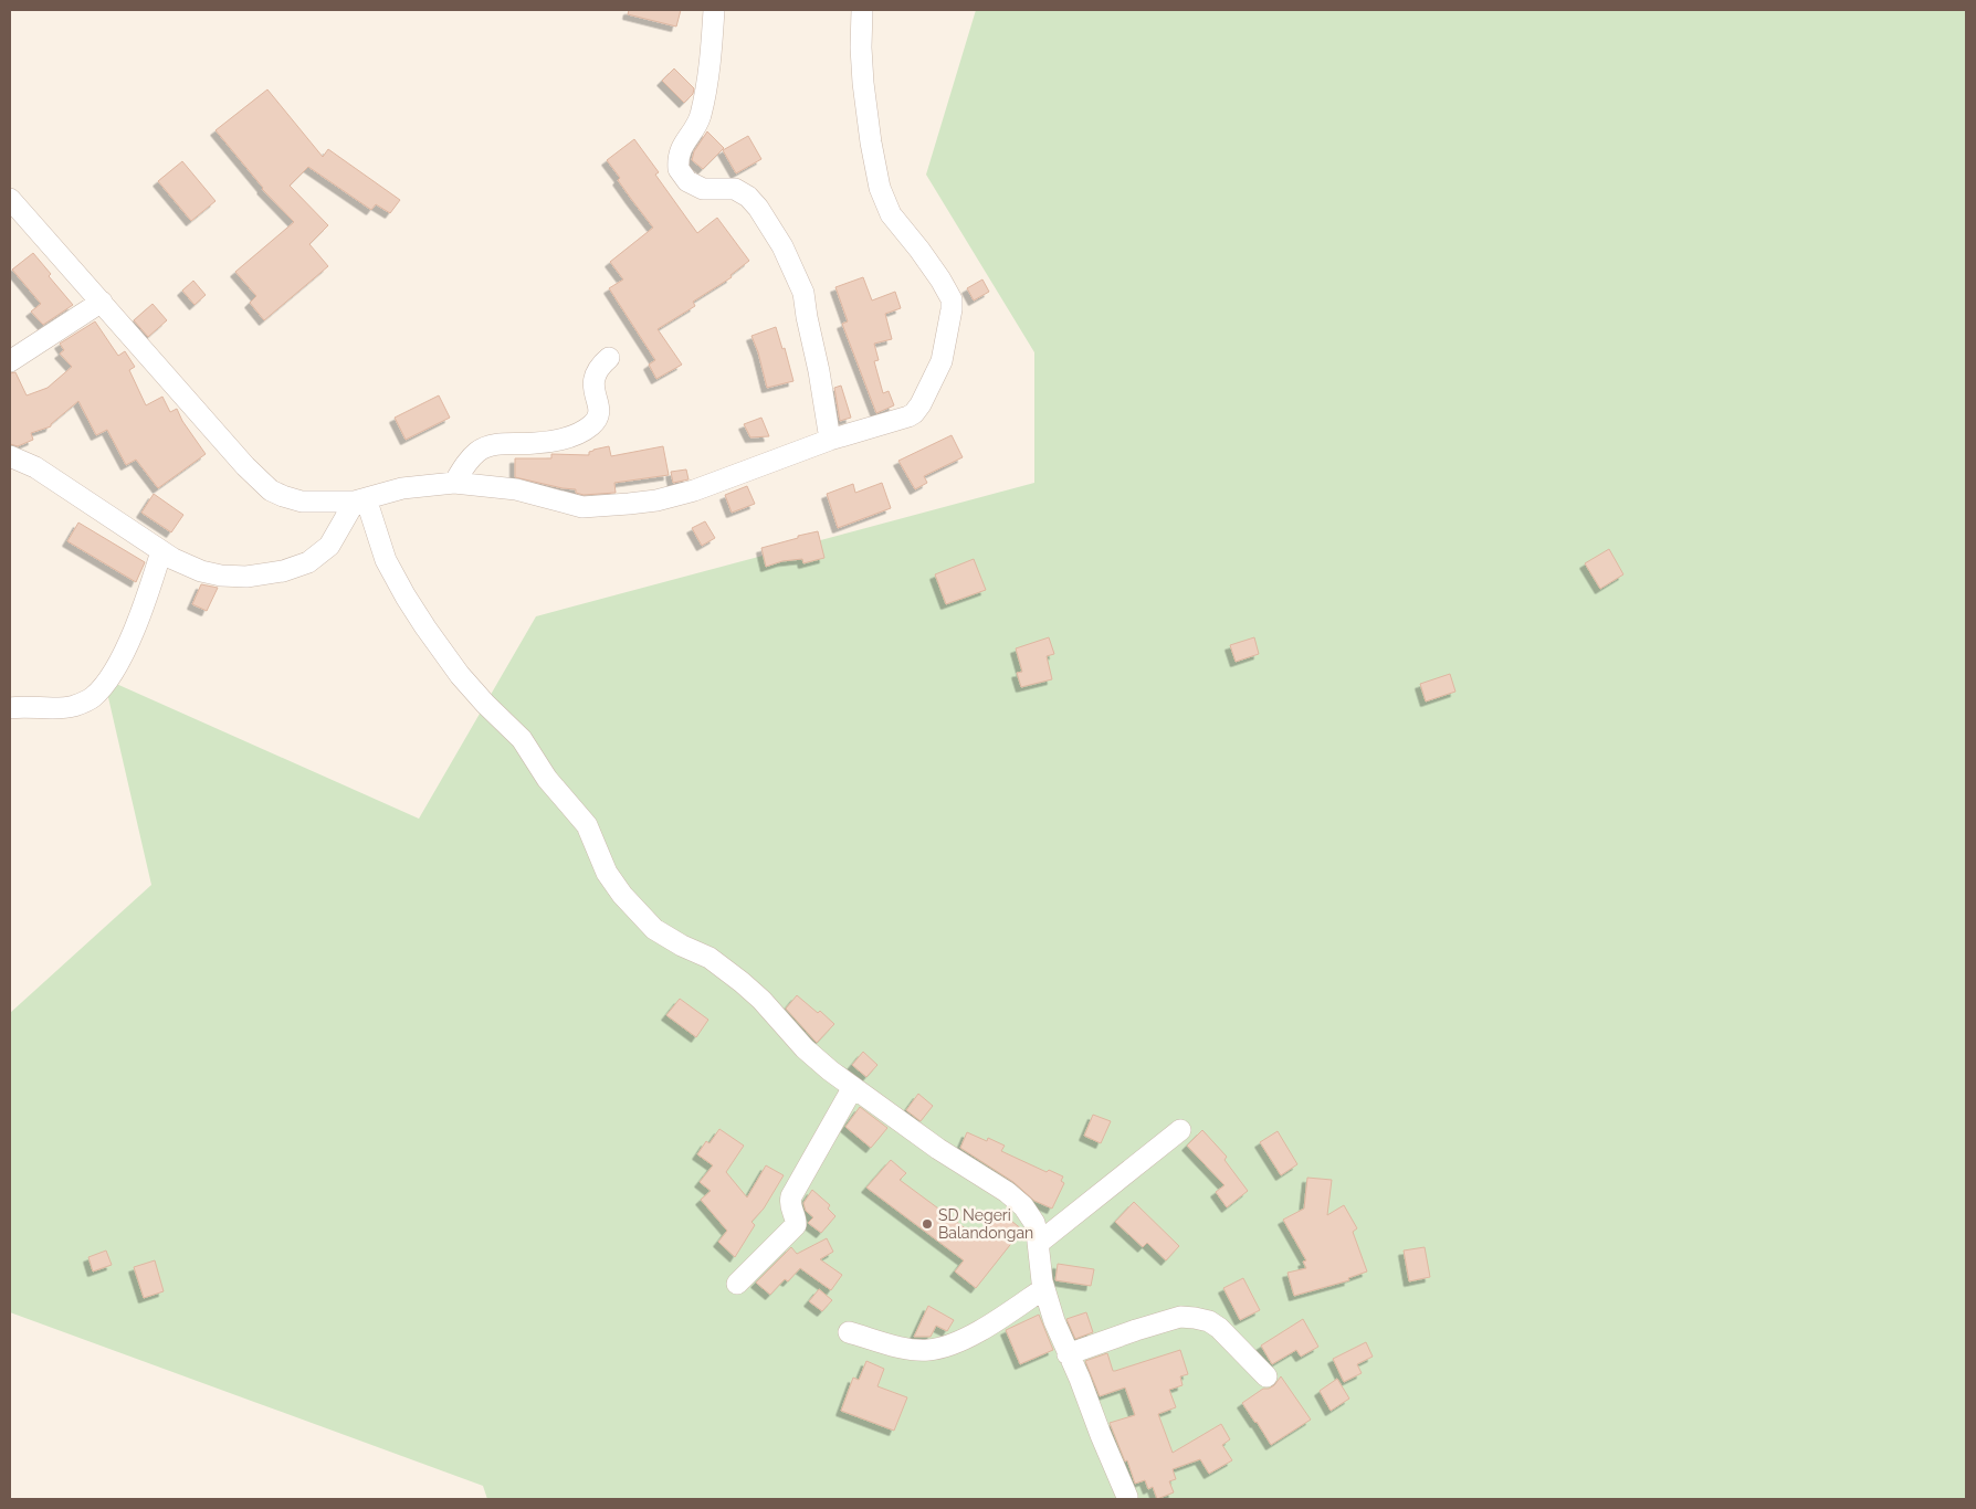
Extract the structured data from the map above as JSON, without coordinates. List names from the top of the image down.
{
  "places": ["SD Negeri Balandongan"]
}
